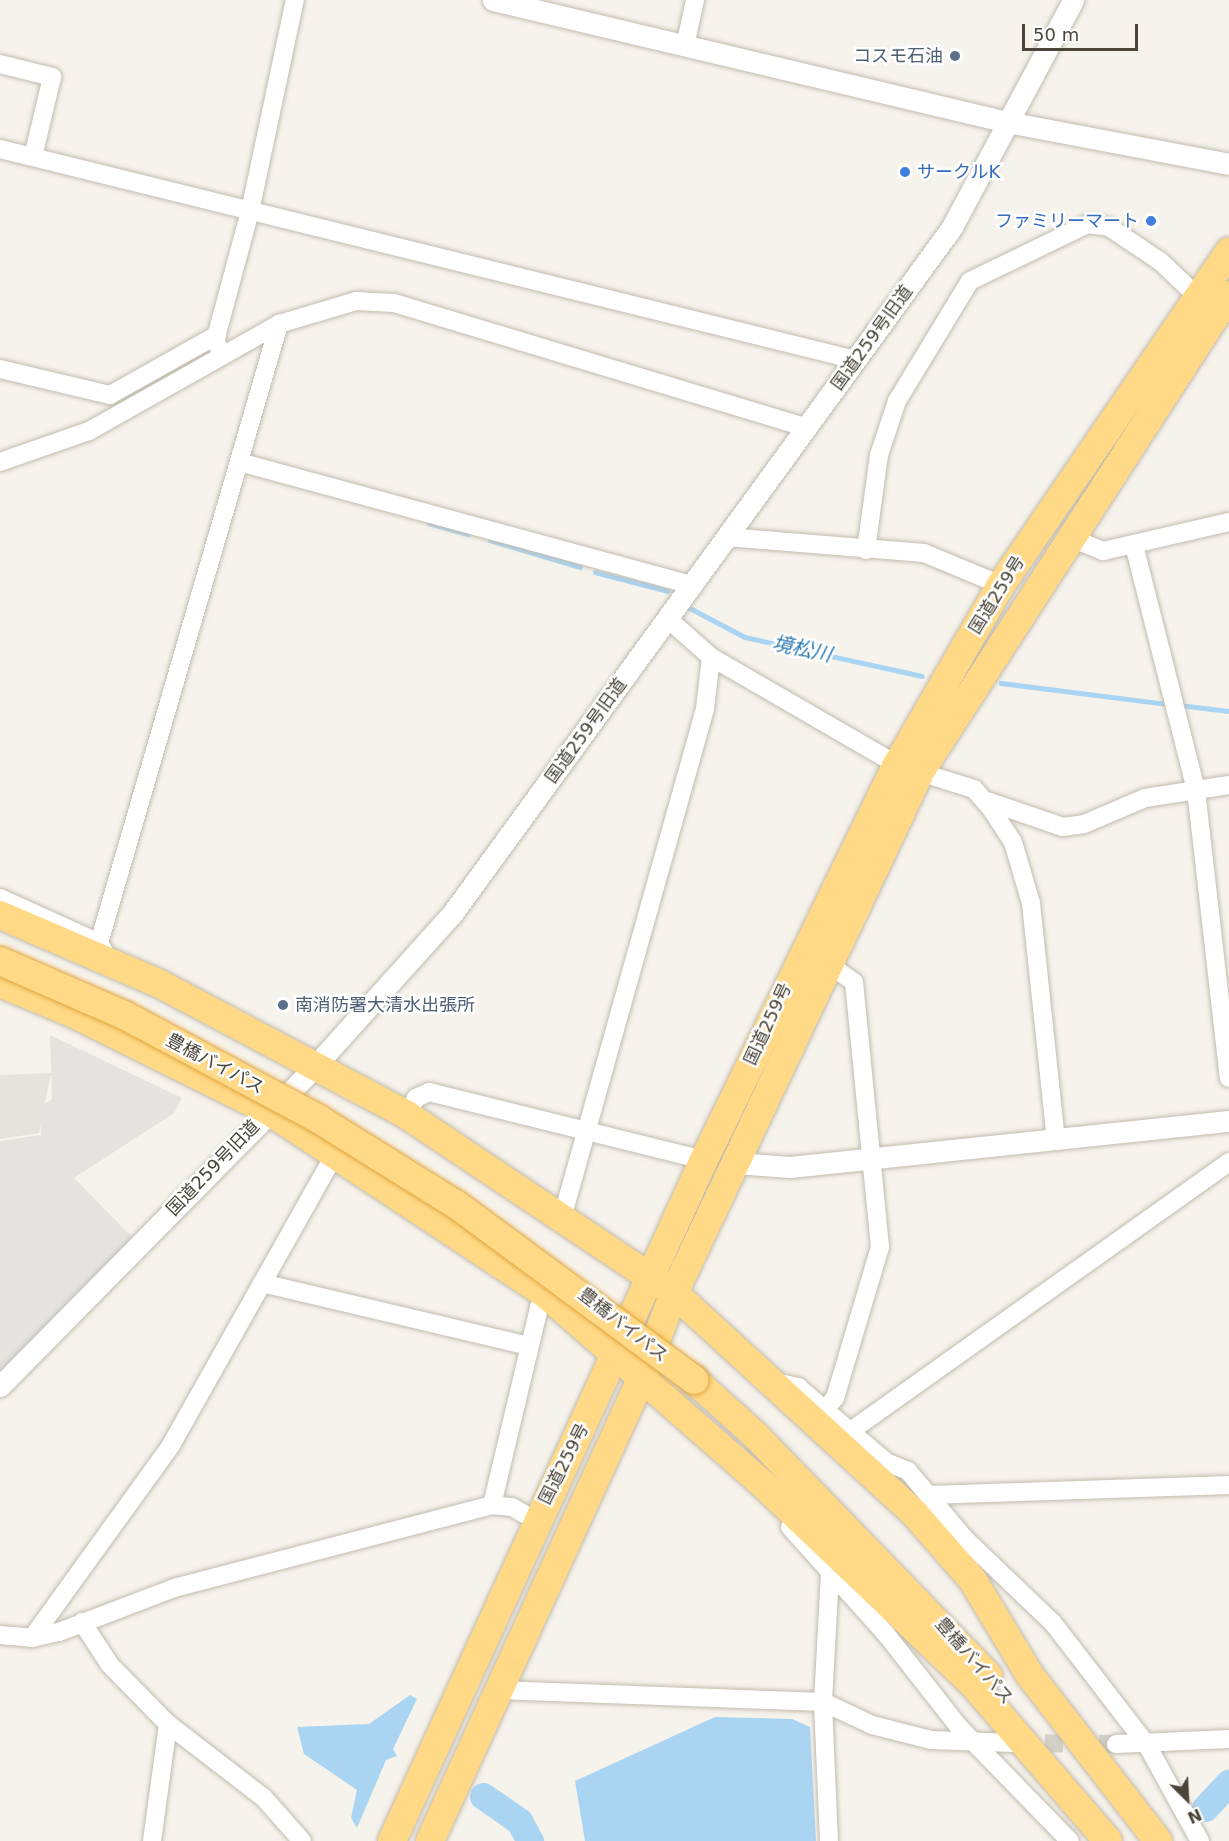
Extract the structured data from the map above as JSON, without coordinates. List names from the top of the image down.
{
  "streets": {
    "highway": ["国道259号", "豊橋バイパス"],
    "street": ["国道259号旧道"]
  },
  "water": ["境松川"],
  "places": [
    "コスモ石油",
    "サークルK",
    "ファミリーマート",
    "南消防署大清水出張所"
  ],
  "scale_bar": "50 m",
  "north": "bottom right"
}
